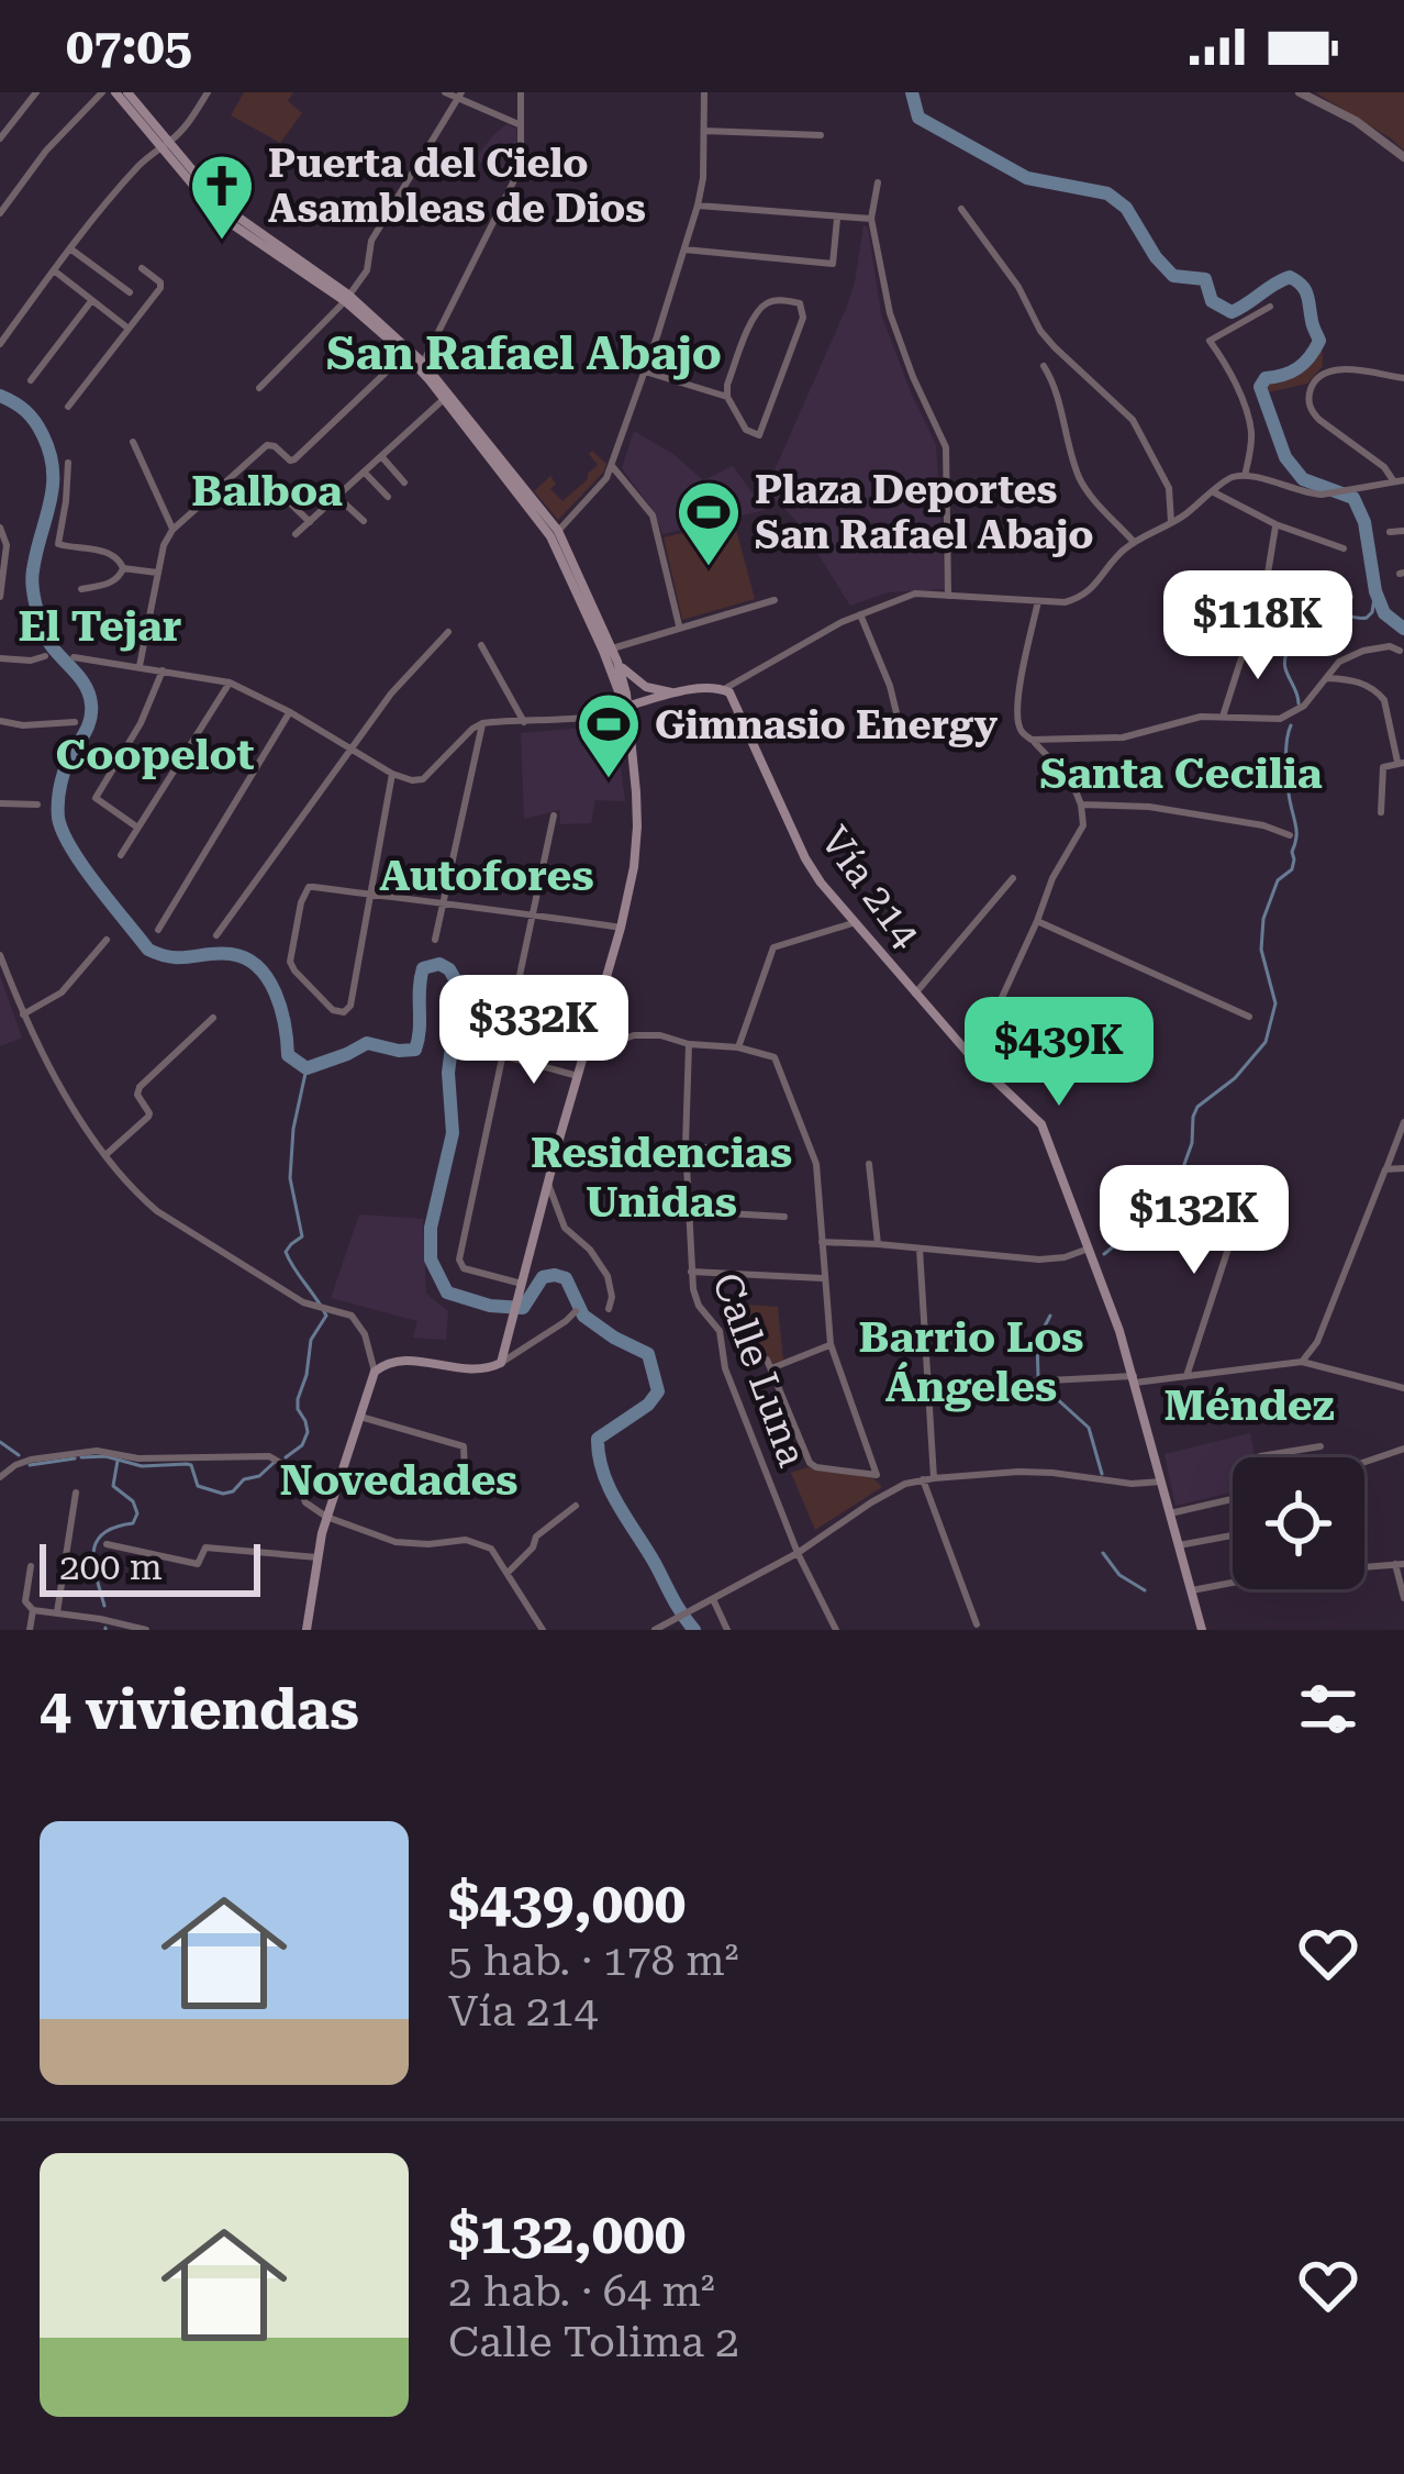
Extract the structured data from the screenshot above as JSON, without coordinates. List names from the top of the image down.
{
  "streets": {
    "main road": ["Vía 214"],
    "street": ["Calle Luna"]
  },
  "districts": [
    "San Rafael Abajo",
    "Balboa",
    "El Tejar",
    "Coopelot",
    "Santa Cecilia",
    "Autofores",
    "Residencias Unidas",
    "Barrio Los Ángeles",
    "Méndez",
    "Novedades"
  ],
  "places": {
    "church": ["Puerta del Cielo Asambleas de Dios"],
    "sports": ["Plaza Deportes San Rafael Abajo", "Gimnasio Energy"]
  },
  "scale_bar": "200 m",
  "page": {
    "status": "07:05",
    "price": [
      "$118K",
      "$332K",
      "$439K",
      "$132K"
    ],
    "scale": "200 m",
    "heading": "4 viviendas",
    "list": [
      {
        "name": "$439,000",
        "note": "5 hab. · 178 m² · Vía 214"
      },
      {
        "name": "$132,000",
        "note": "2 hab. · 64 m² · Calle Tolima 2"
      }
    ]
  }
}
